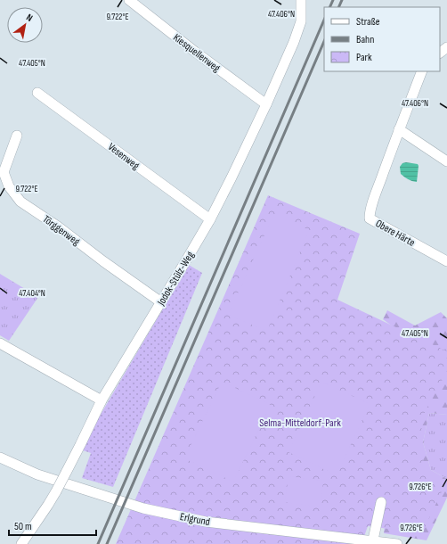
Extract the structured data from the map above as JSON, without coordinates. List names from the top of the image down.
{
  "streets": {
    "street": [
      "Kiesquellenweg",
      "Vesenweg",
      "Törggenweg",
      "Obere Härte",
      "Jodok-Stülz-Weg",
      "Erlgrund"
    ]
  },
  "crossings": [
    ["Kiesquellenweg", "Jodok-Stülz-Weg"],
    ["Vesenweg", "Jodok-Stülz-Weg"],
    ["Törggenweg", "Jodok-Stülz-Weg"]
  ],
  "parks": ["Selma-Mitteldorf-Park"],
  "legend": ["Straße", "Bahn", "Park"],
  "scale_bar": "50 m",
  "north": "top right",
  "coordinates": [
    "47.406°N",
    "9.722°E",
    "47.405°N",
    "47.404°N",
    "9.726°E"
  ]
}
